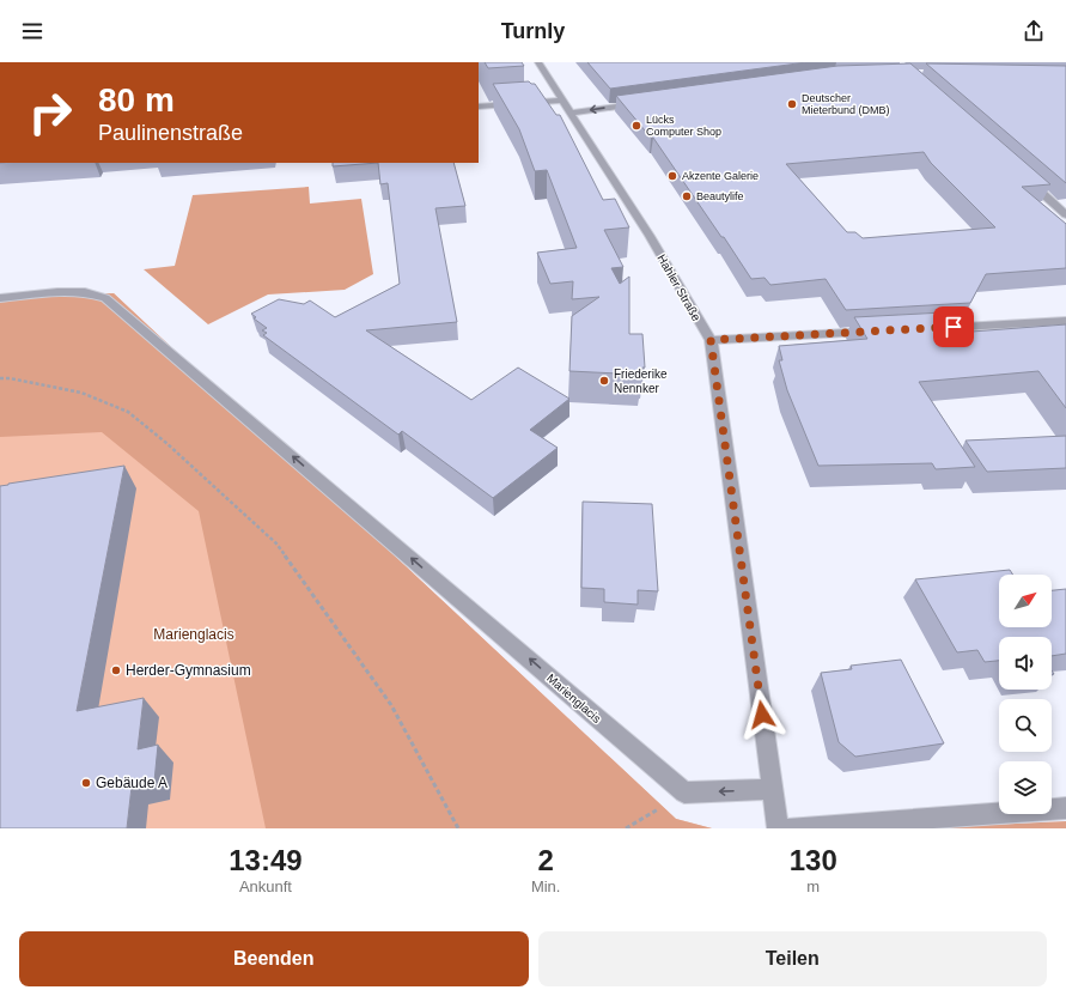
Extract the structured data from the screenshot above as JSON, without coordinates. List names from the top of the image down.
{
  "streets": {
    "street": ["Hahler Straße", "Marienglacis"]
  },
  "crossings": [
    ["Hahler Straße", "Marienglacis"]
  ],
  "one_way": ["Marienglacis"],
  "parks": ["Marienglacis"],
  "places": [
    "Deutscher Mieterbund (DMB)",
    "Lücks Computer Shop",
    "Akzente Galerie",
    "Beautylife",
    "Friederike Nennker",
    "Herder-Gymnasium",
    "Gebäude A"
  ],
  "north": "top right",
  "page": {
    "header": "Turnly",
    "turn": ["80 m", "Paulinenstraße"],
    "eta": [
      "13:49",
      "Ankunft",
      "2",
      "Min.",
      "130",
      "m"
    ],
    "buttons": ["Beenden", "Teilen"]
  }
}
